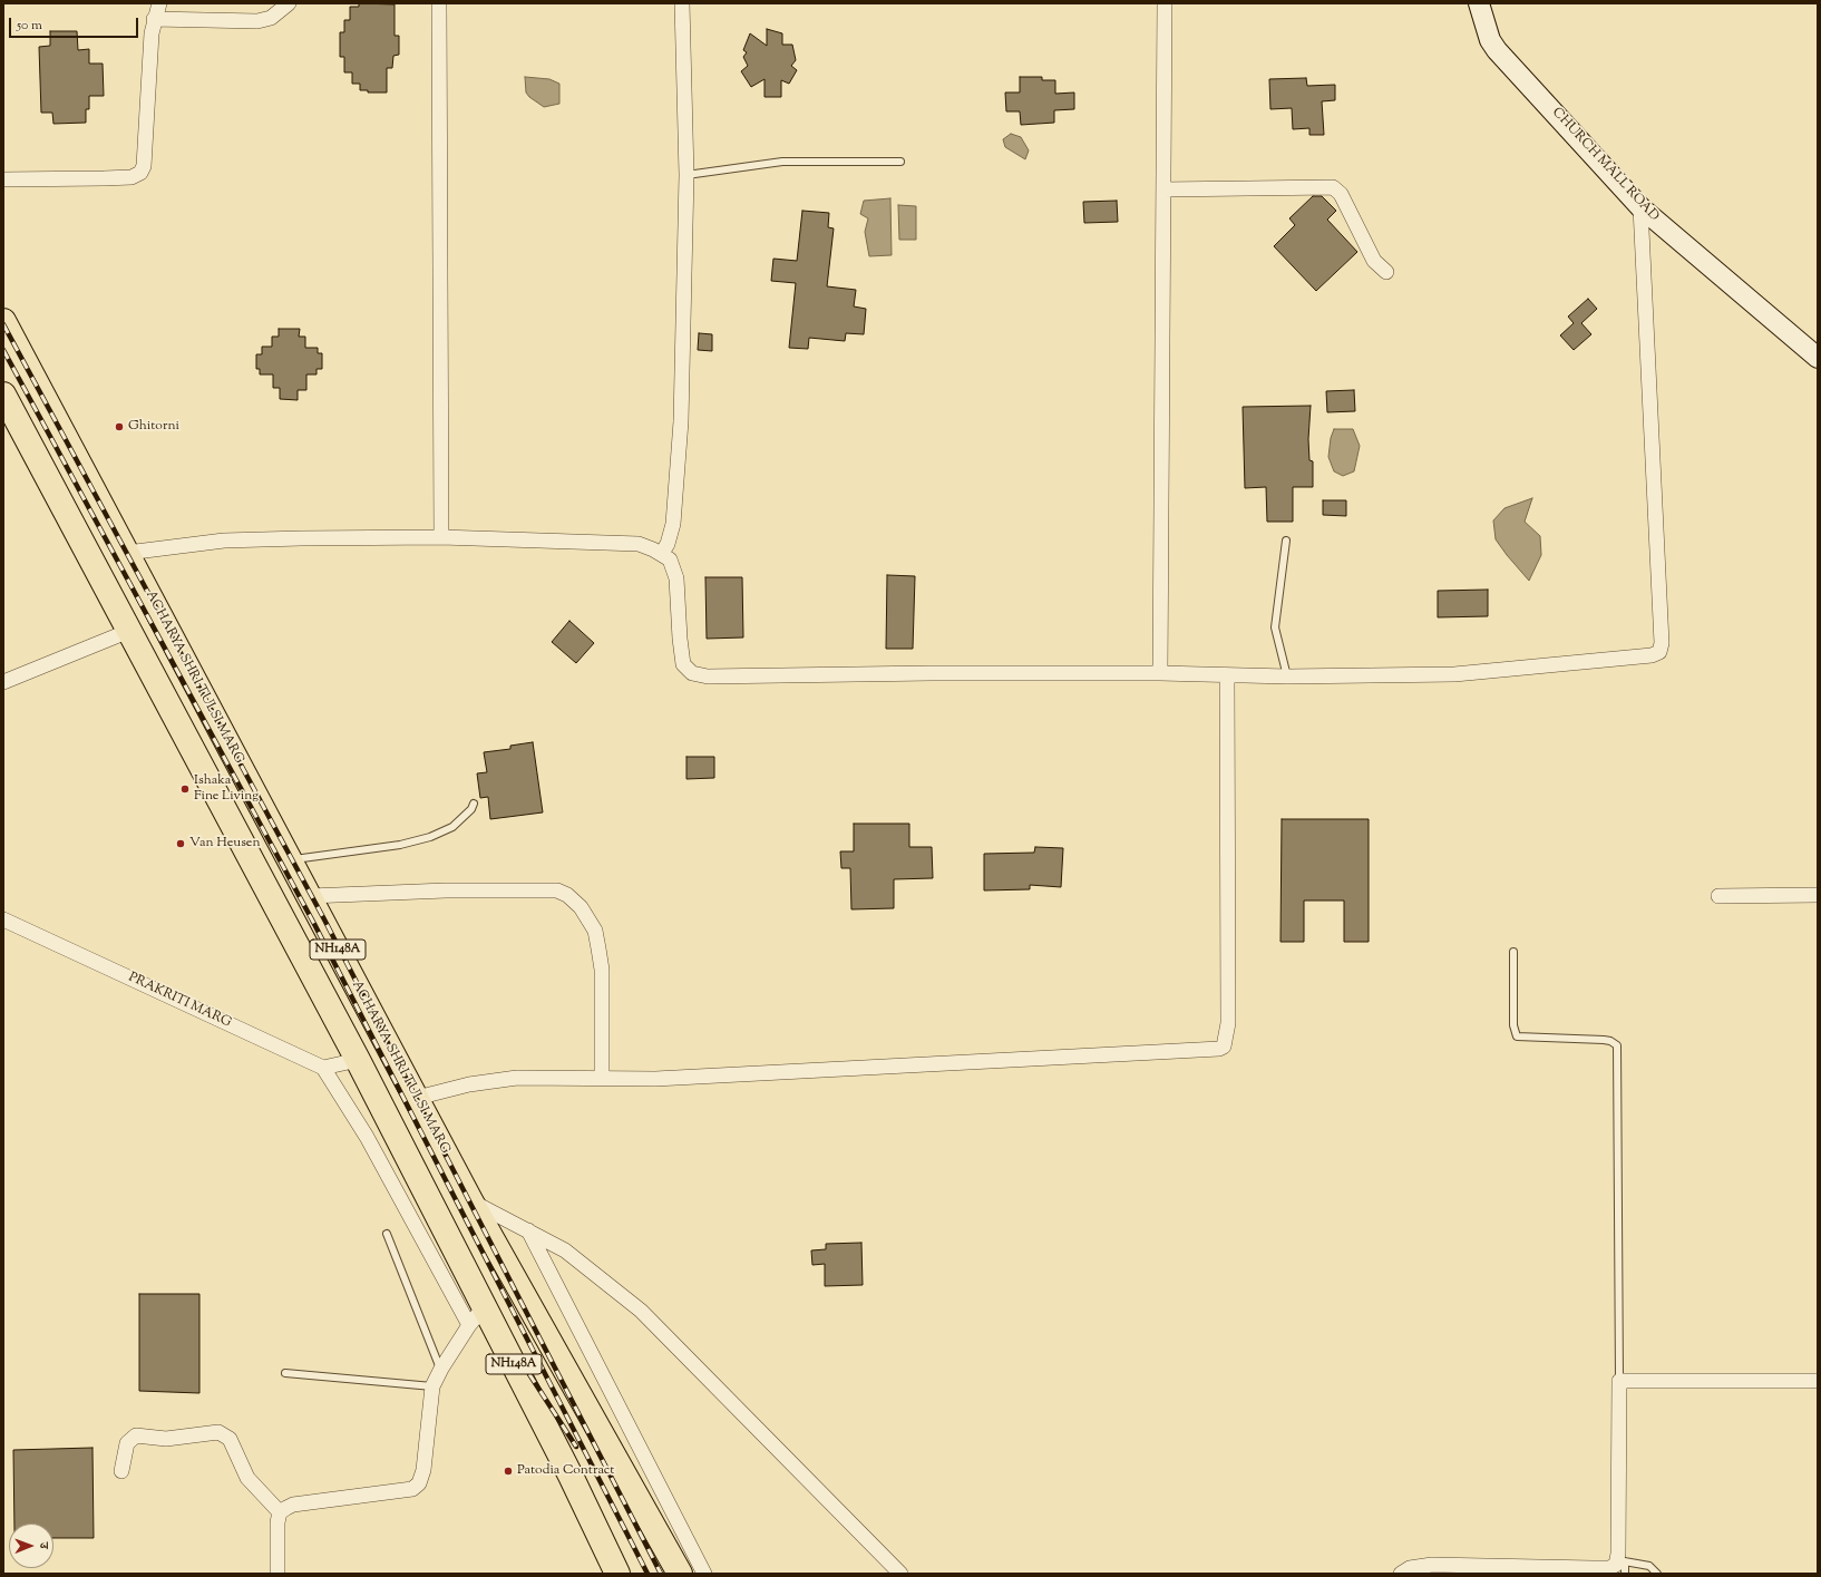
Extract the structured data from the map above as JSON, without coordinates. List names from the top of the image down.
{
  "streets": {
    "highway": ["ACHARYA SHRI TULSI MARG", "NH148A"],
    "street": ["CHURCH MALL ROAD", "PRAKRITI MARG"]
  },
  "places": [
    "Ghitorni",
    "Ishaka Fine Living",
    "Van Heusen",
    "Patodia Contract"
  ],
  "scale_bar": "50 m",
  "north": "right"
}
